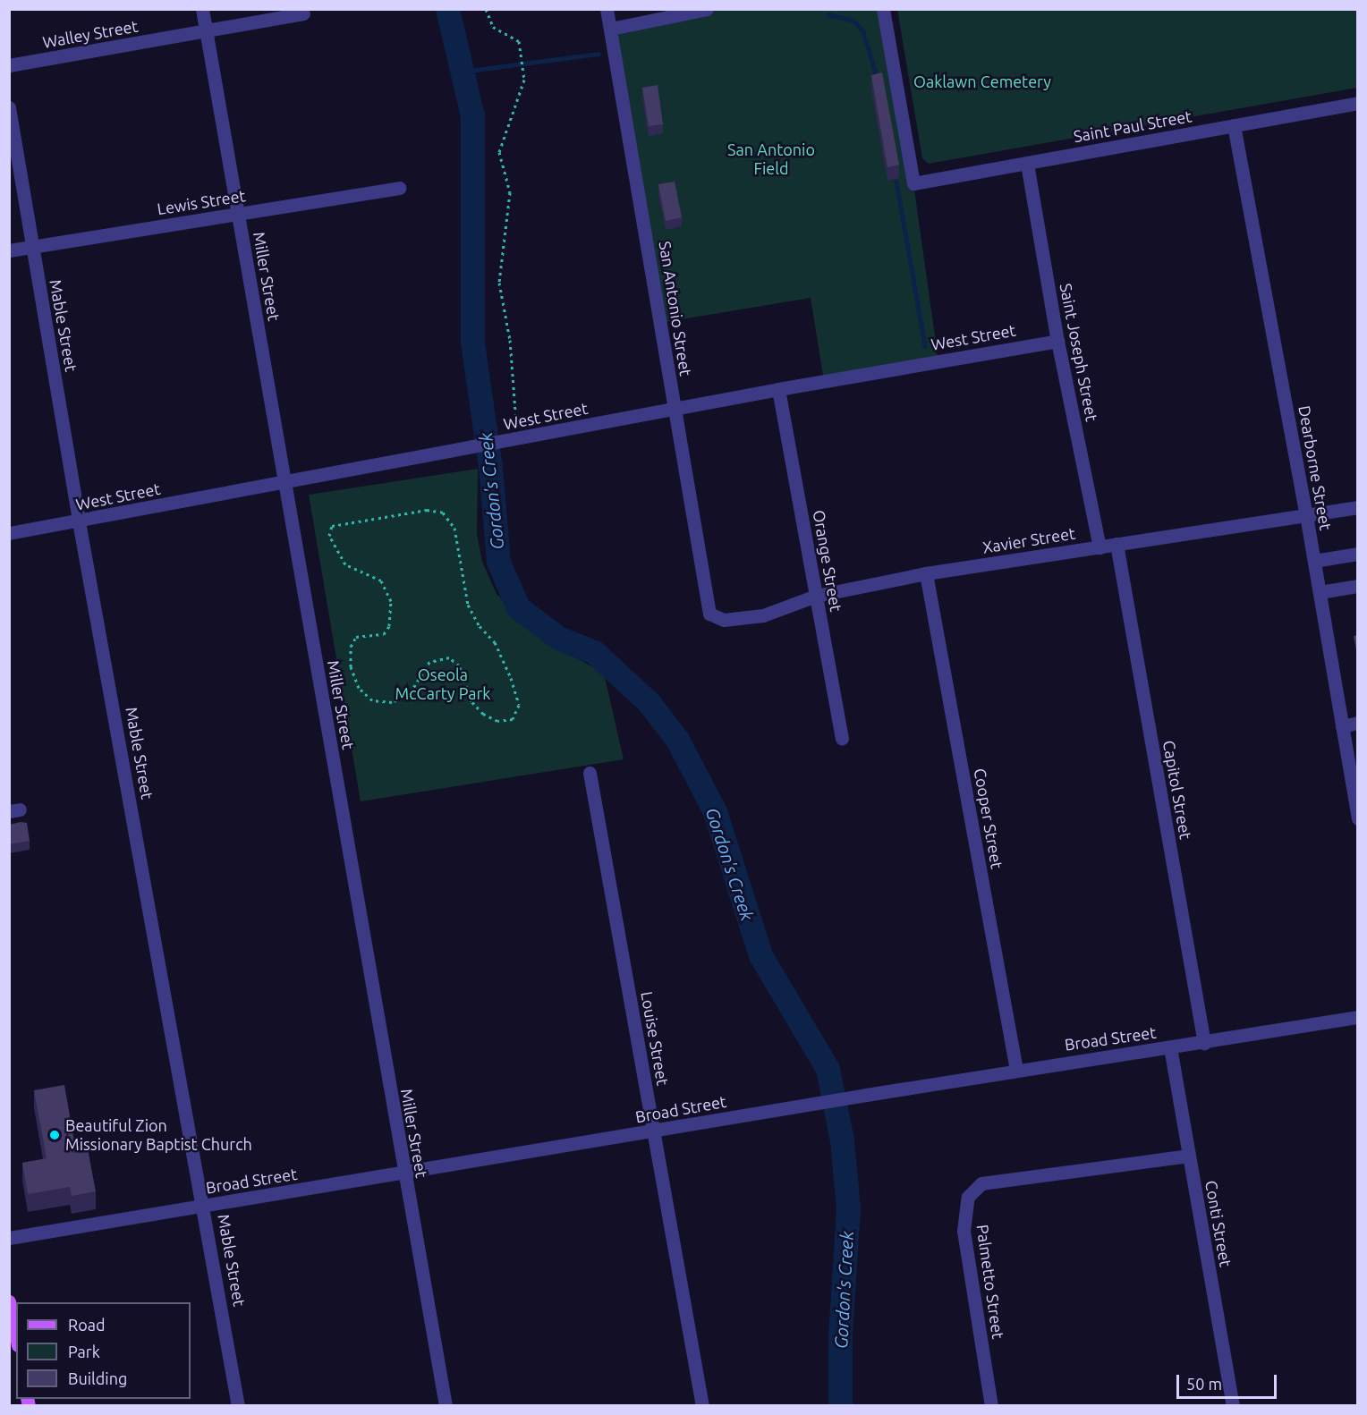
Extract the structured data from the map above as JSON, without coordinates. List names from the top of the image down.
{
  "streets": {
    "street": [
      "Walley Street",
      "Saint Paul Street",
      "Lewis Street",
      "Miller Street",
      "San Antonio Street",
      "Mable Street",
      "West Street",
      "Saint Joseph Street",
      "Dearborne Street",
      "Xavier Street",
      "Orange Street",
      "Capitol Street",
      "Cooper Street",
      "Louise Street",
      "Broad Street",
      "Conti Street",
      "Palmetto Street"
    ]
  },
  "crossings": [
    ["Walley Street", "Miller Street"],
    ["Saint Paul Street", "Saint Joseph Street"],
    ["Saint Paul Street", "Dearborne Street"],
    ["Lewis Street", "Miller Street"],
    ["Lewis Street", "Mable Street"],
    ["Miller Street", "West Street"],
    ["Miller Street", "Broad Street"],
    ["San Antonio Street", "West Street"],
    ["San Antonio Street", "Xavier Street"],
    ["Mable Street", "West Street"],
    ["Mable Street", "Broad Street"],
    ["West Street", "Saint Joseph Street"],
    ["West Street", "Orange Street"],
    ["Saint Joseph Street", "Xavier Street"],
    ["Dearborne Street", "Xavier Street"],
    ["Xavier Street", "Orange Street"],
    ["Xavier Street", "Capitol Street"],
    ["Xavier Street", "Cooper Street"],
    ["Capitol Street", "Broad Street"],
    ["Cooper Street", "Broad Street"],
    ["Louise Street", "Broad Street"],
    ["Broad Street", "Conti Street"],
    ["Conti Street", "Palmetto Street"]
  ],
  "water": ["Gordon's Creek"],
  "parks": ["Oaklawn Cemetery", "San Antonio Field", "Oseola McCarty Park"],
  "places": ["Beautiful Zion Missionary Baptist Church"],
  "legend": ["Road", "Park", "Building"],
  "scale_bar": "50 m"
}
